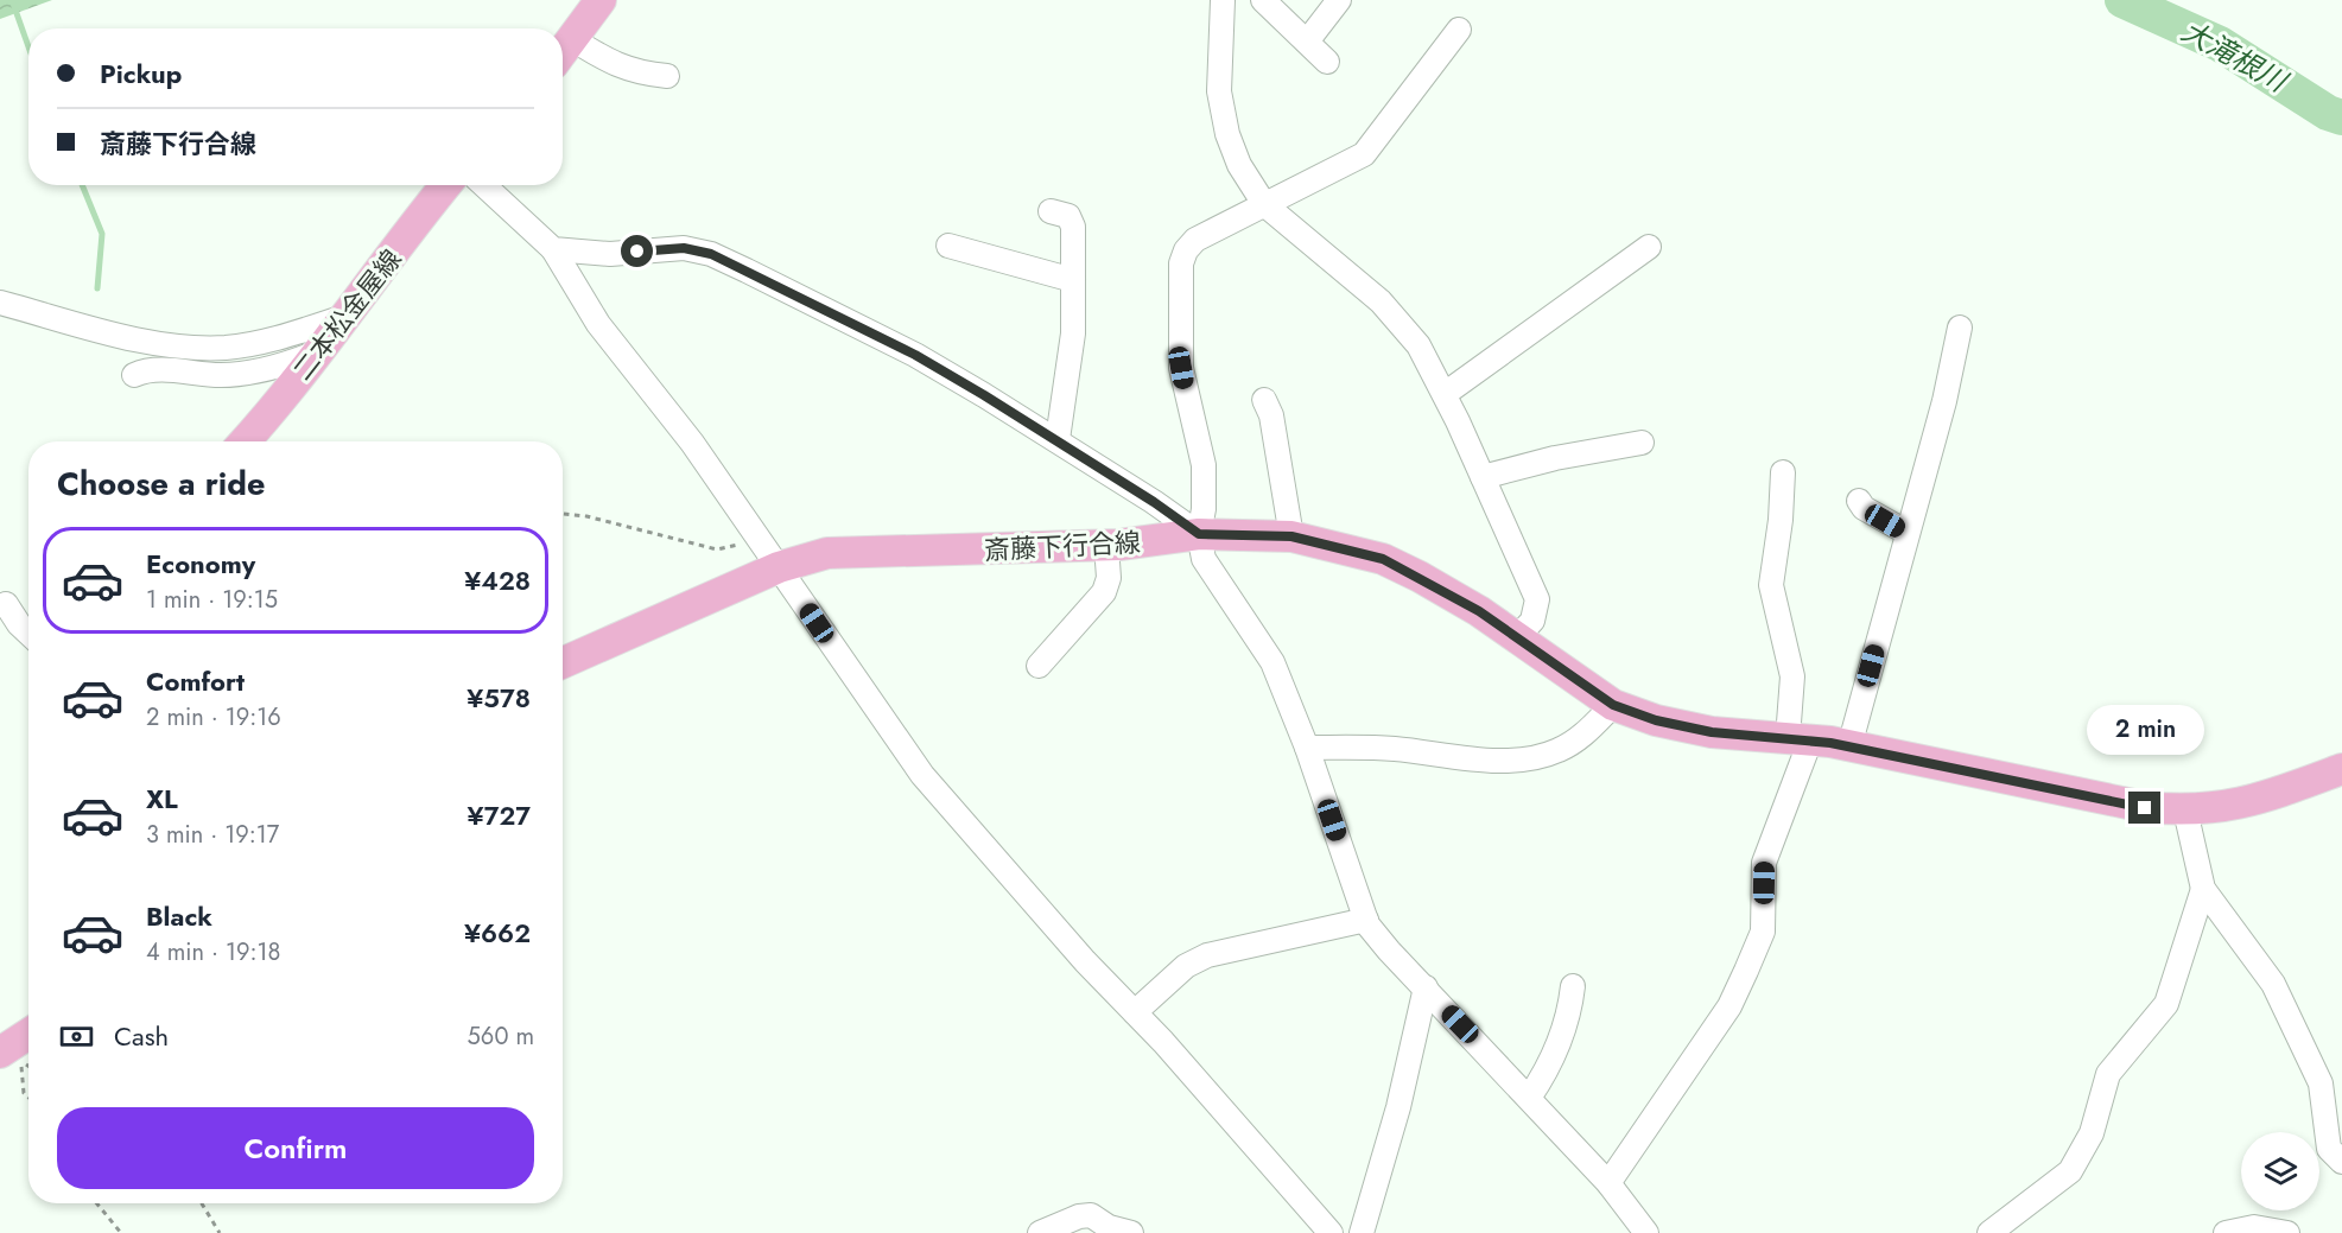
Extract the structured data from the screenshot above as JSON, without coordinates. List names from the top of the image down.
{
  "streets": {
    "main road": ["二本松金屋線", "斎藤下行合線"]
  },
  "water": ["大滝根川"],
  "page": {
    "banner": ["Pickup", "斎藤下行合線"],
    "heading": "Choose a ride",
    "list": [
      {
        "name": "Economy",
        "note": "1 min · 19:15",
        "value": "¥428"
      },
      {
        "name": "Comfort",
        "note": "2 min · 19:16",
        "value": "¥578"
      },
      {
        "name": "XL",
        "note": "3 min · 19:17",
        "value": "¥727"
      },
      {
        "name": "Black",
        "note": "4 min · 19:18",
        "value": "¥662"
      }
    ],
    "bubble": "2 min",
    "pay": ["Cash", "560 m"],
    "buttons": "Confirm"
  }
}
